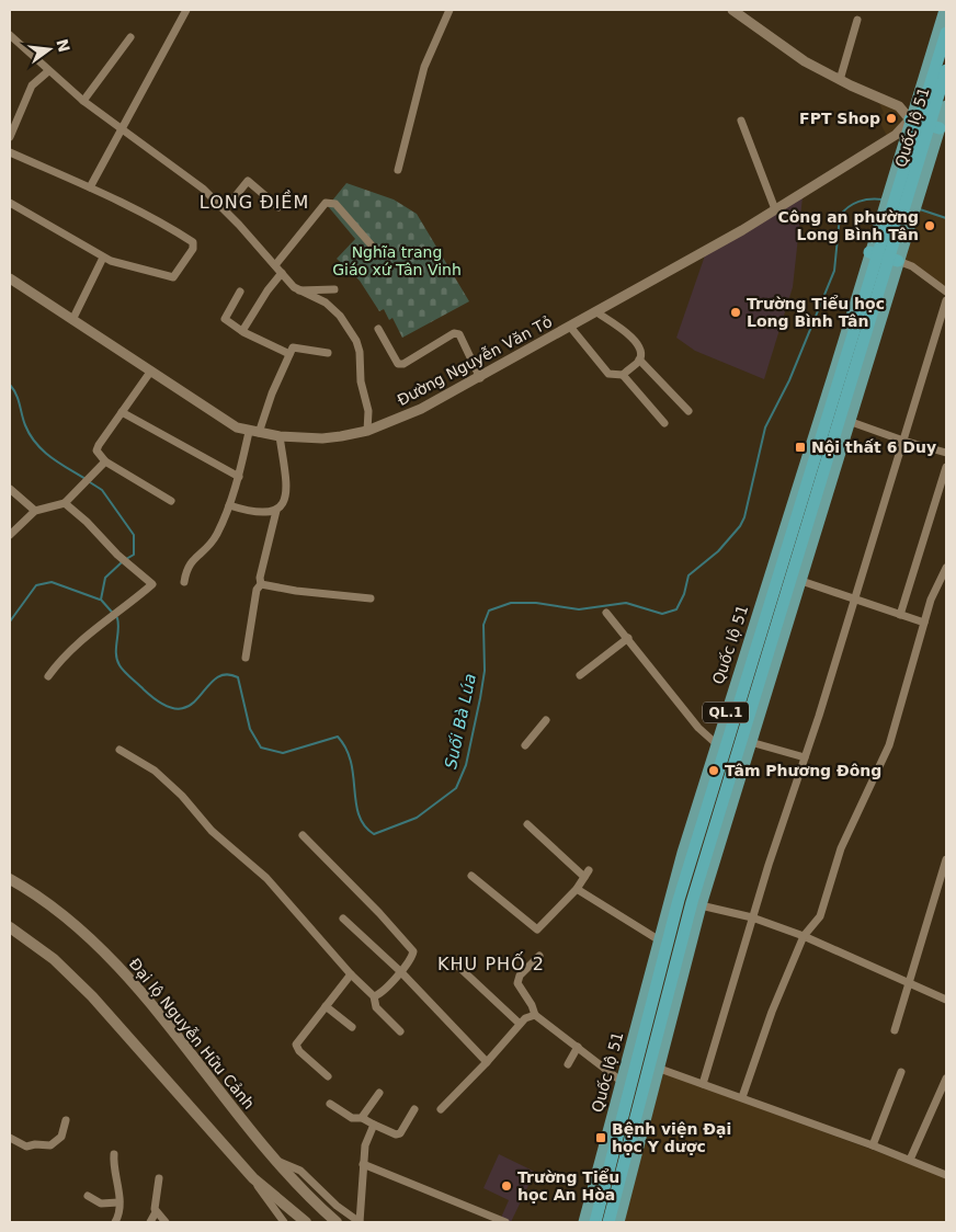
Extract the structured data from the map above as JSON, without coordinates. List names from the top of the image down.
{
  "streets": {
    "highway": ["Quốc lộ 51", "QL.1"],
    "main road": ["Đại lộ Nguyễn Hữu Cảnh"],
    "street": ["Đường Nguyễn Văn Tỏ"]
  },
  "crossings": [
    ["Quốc lộ 51", "Đường Nguyễn Văn Tỏ"],
    ["Quốc lộ 51", "QL.1"]
  ],
  "districts": ["LONG ĐIỀM", "KHU PHỐ 2"],
  "water": ["Suối Bà Lúa"],
  "parks": ["Nghĩa trang Giáo xứ Tân Vinh"],
  "places": {
    "other": [
      "FPT Shop",
      "Công an phường Long Bình Tân",
      "Trường Tiểu học Long Bình Tân",
      "Tâm Phương Đông",
      "Trường Tiểu học An Hòa"
    ],
    "transit": ["Nội thất 6 Duy", "Bệnh viện Đại học Y dược"]
  },
  "north": "right"
}
